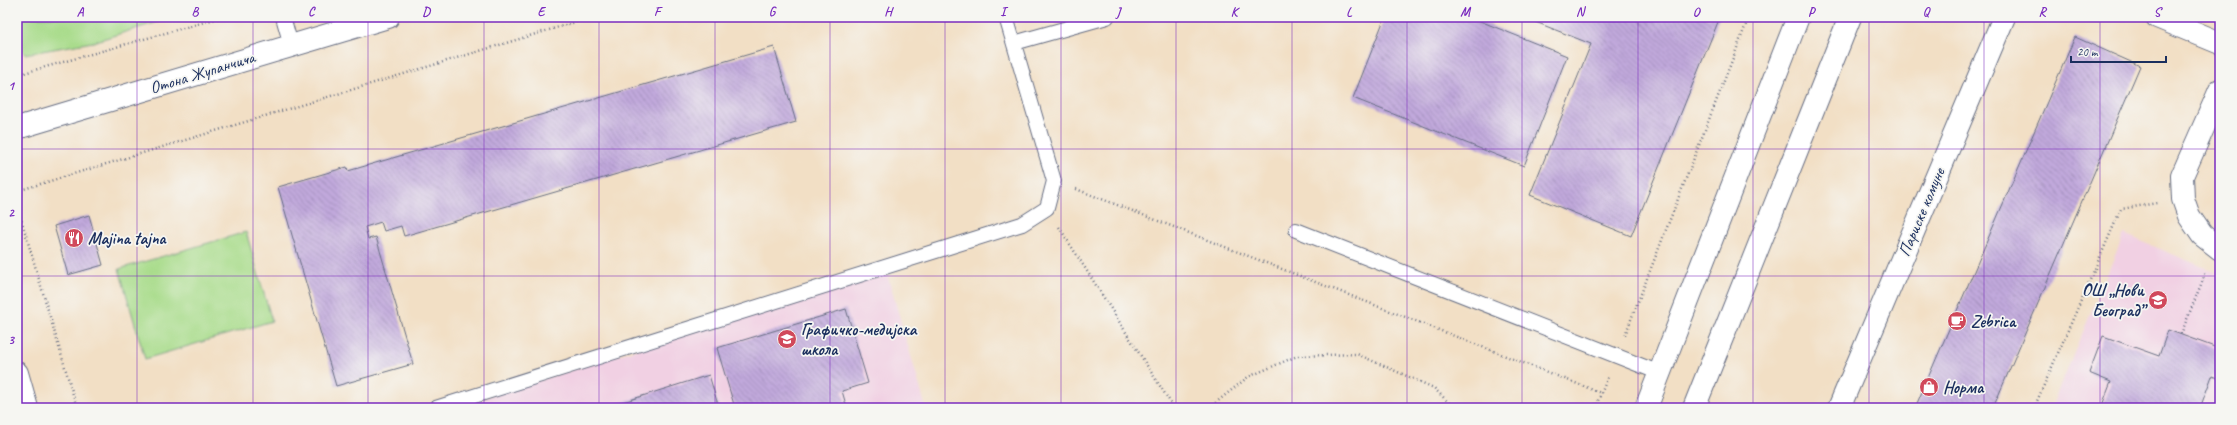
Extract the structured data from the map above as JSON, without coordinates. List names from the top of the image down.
{
  "streets": {
    "street": ["Отона Жупанчича", "Париске комуне"]
  },
  "places": {
    "restaurant": ["Majina tajna"],
    "school or university": ["ОШ „Нови Београд”", "Графичко-медијска школа"],
    "cafe": ["Zebrica"],
    "shop": ["Норма"]
  },
  "scale_bar": "20 m",
  "grid": {
    "columns": [
      "A",
      "B",
      "C",
      "D",
      "E",
      "F",
      "G",
      "H",
      "I",
      "J",
      "K",
      "L",
      "M",
      "N",
      "O",
      "P",
      "Q",
      "R",
      "S"
    ],
    "rows": ["1", "2", "3"]
  }
}
